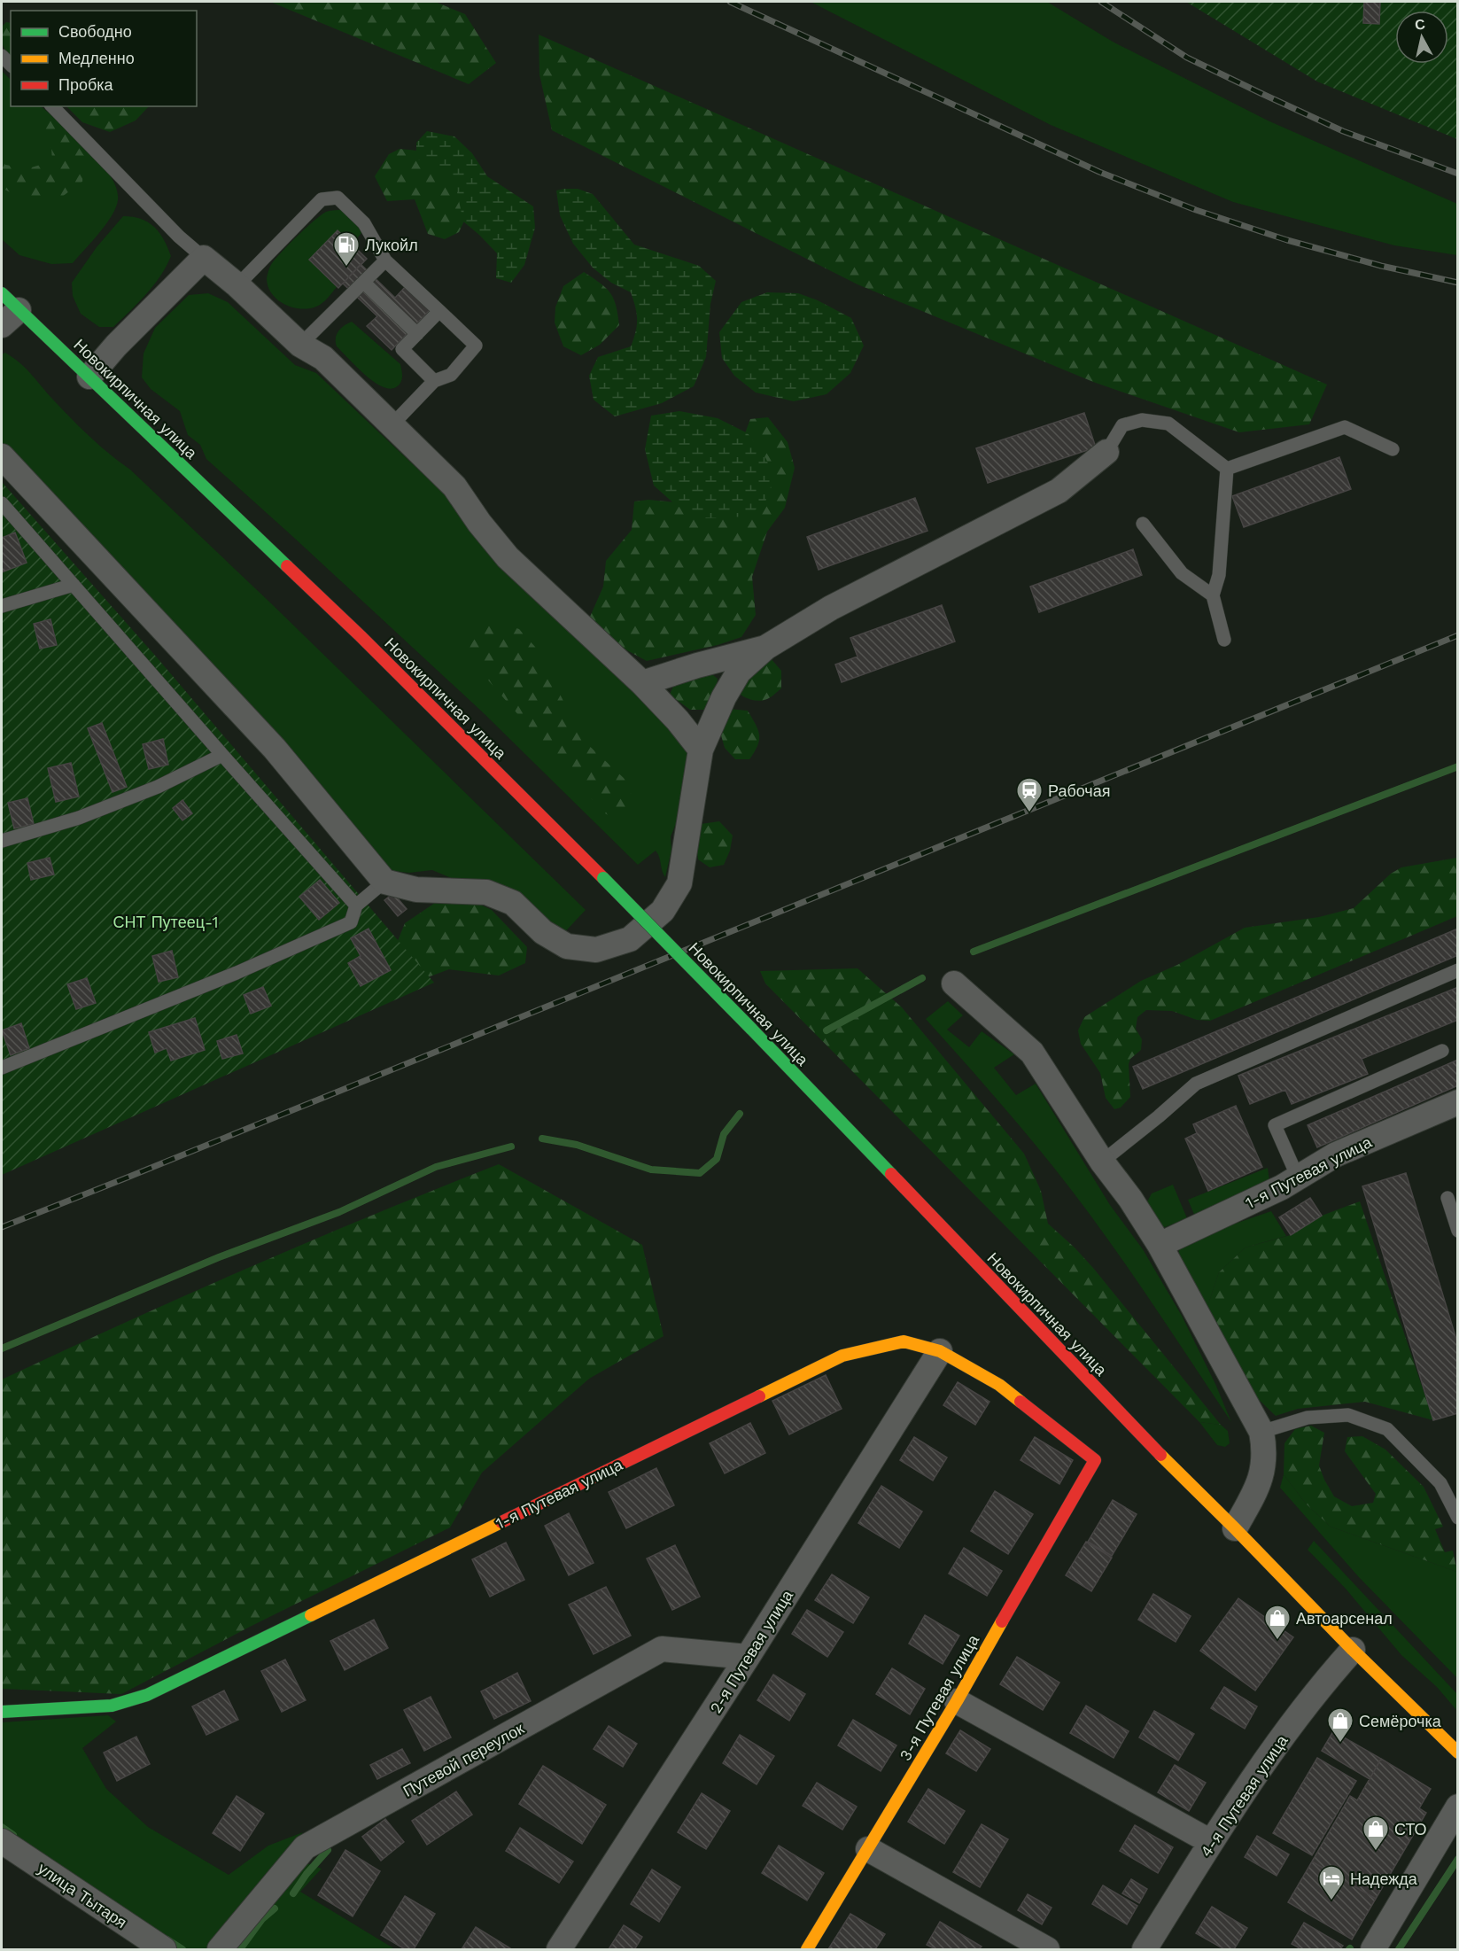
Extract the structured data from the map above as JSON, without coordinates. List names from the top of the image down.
{
  "streets": {
    "main road": ["Новокирпичная улица", "1-я Путевая улица", "3-я Путевая улица"],
    "street": [
      "2-я Путевая улица",
      "Путевой переулок",
      "4-я Путевая улица",
      "улица Тытаря"
    ]
  },
  "crossings": [
    ["Новокирпичная улица", "4-я Путевая улица"],
    ["1-я Путевая улица", "2-я Путевая улица"],
    ["1-я Путевая улица", "3-я Путевая улица"],
    ["2-я Путевая улица", "Путевой переулок"]
  ],
  "parks": ["СНТ Путеец-1"],
  "places": {
    "fuel station": ["Лукойл"],
    "station": ["Рабочая"],
    "shop": ["Автоарсенал", "Семёрочка", "СТО"],
    "hotel": ["Надежда"]
  },
  "legend": ["Свободно", "Медленно", "Пробка"],
  "north": "top"
}
